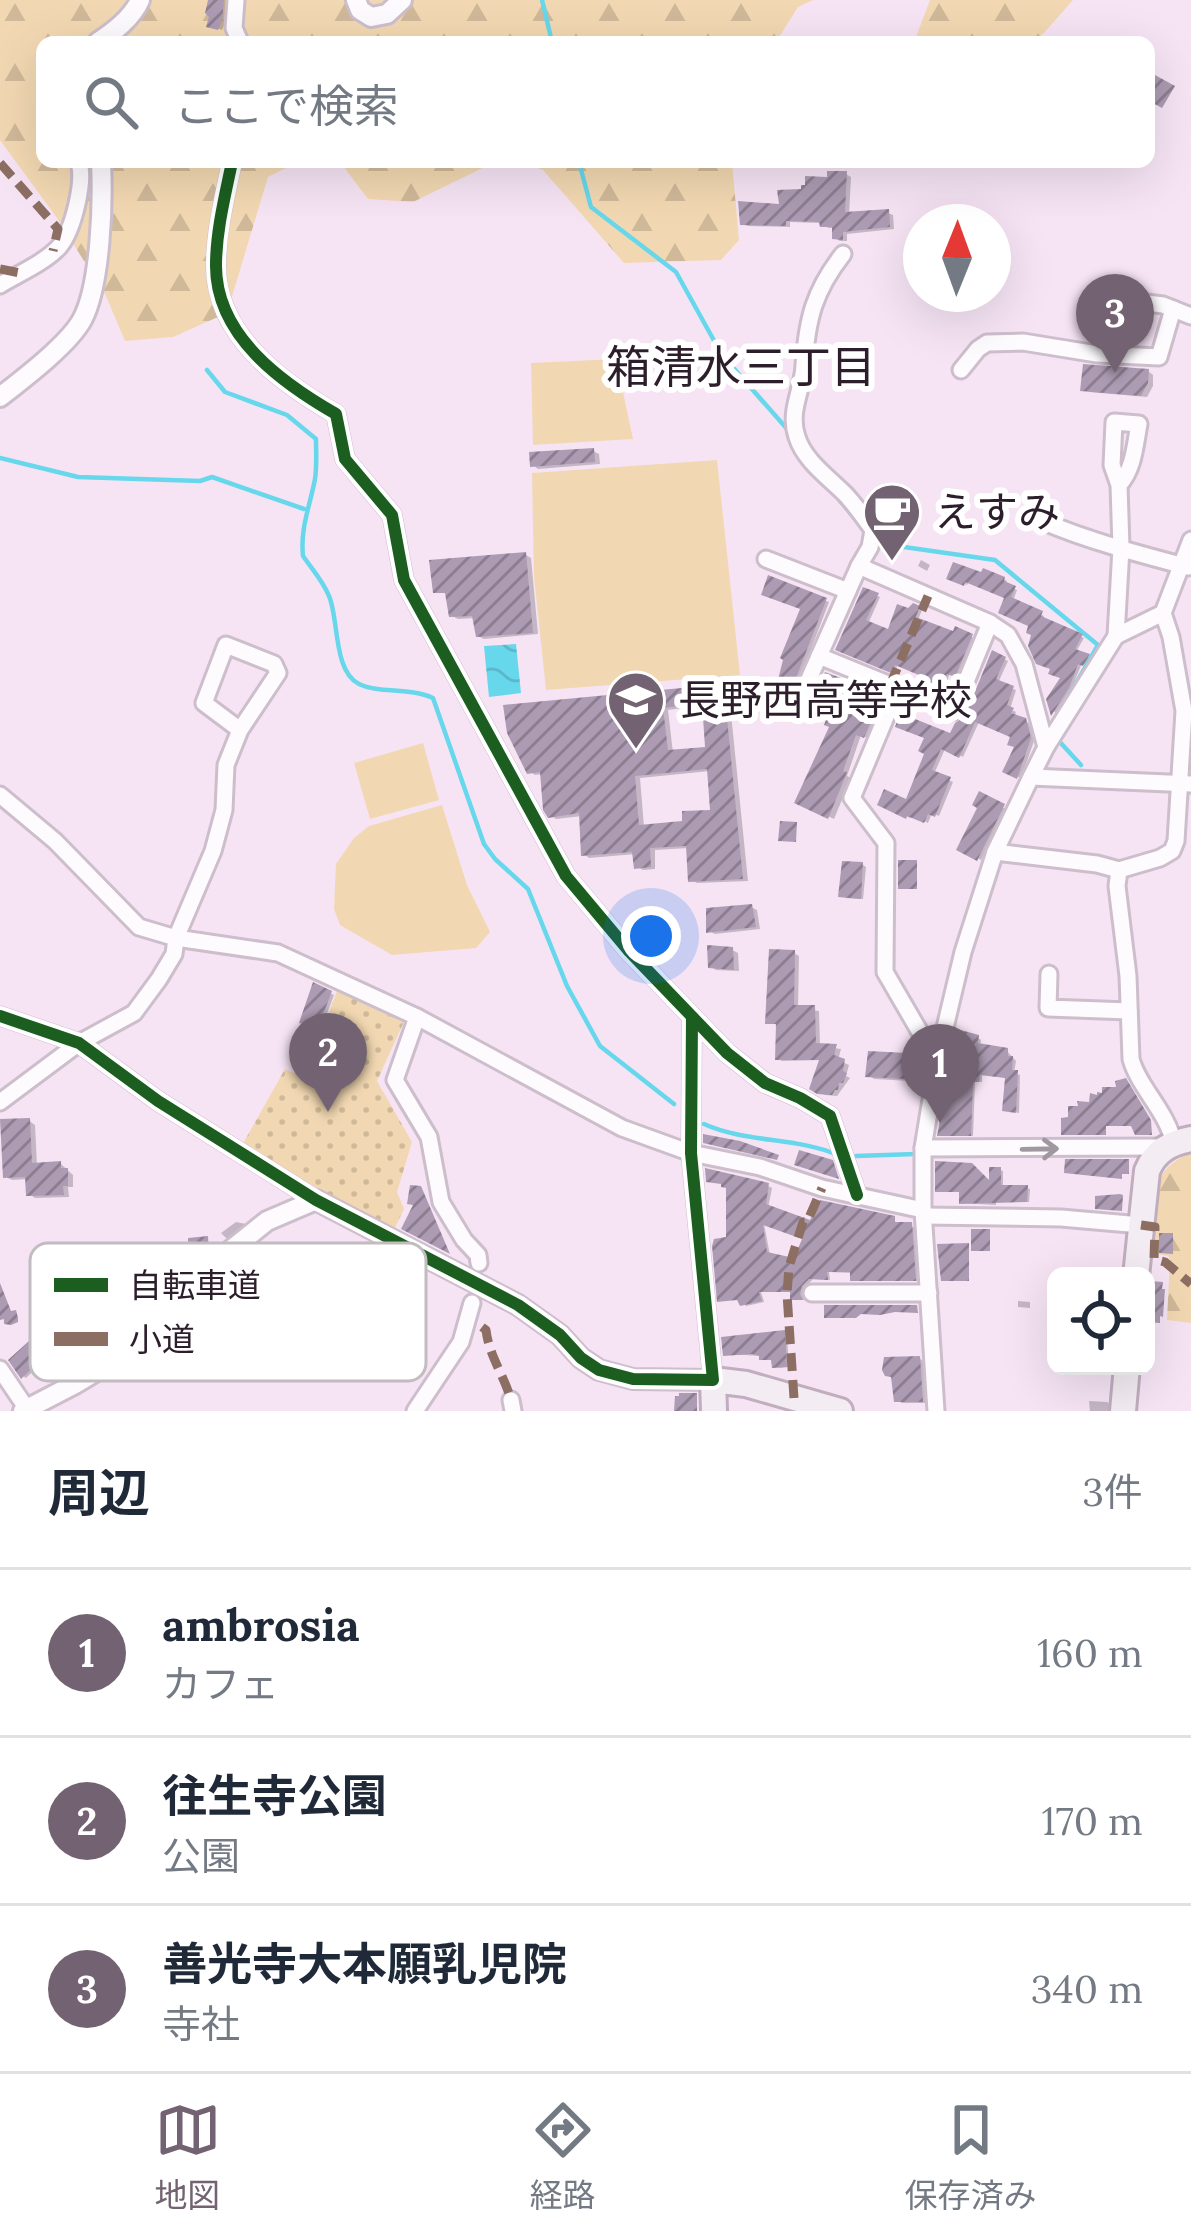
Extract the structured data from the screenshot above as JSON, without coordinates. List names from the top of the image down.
{
  "districts": ["箱清水三丁目"],
  "places": {
    "cafe": ["えすみ"],
    "school or university": ["長野西高等学校"]
  },
  "legend": ["自転車道", "小道"],
  "north": "top",
  "page": {
    "search": "ここで検索",
    "pins": ["3", "2", "1"],
    "heading": ["周辺", "3件"],
    "list": [
      {
        "mark": "1",
        "name": "ambrosia",
        "note": "カフェ",
        "value": "160 m"
      },
      {
        "mark": "2",
        "name": "往生寺公園",
        "note": "公園",
        "value": "170 m"
      },
      {
        "mark": "3",
        "name": "善光寺大本願乳児院",
        "note": "寺社",
        "value": "340 m"
      }
    ],
    "nav": ["地図", "経路", "保存済み"]
  }
}
